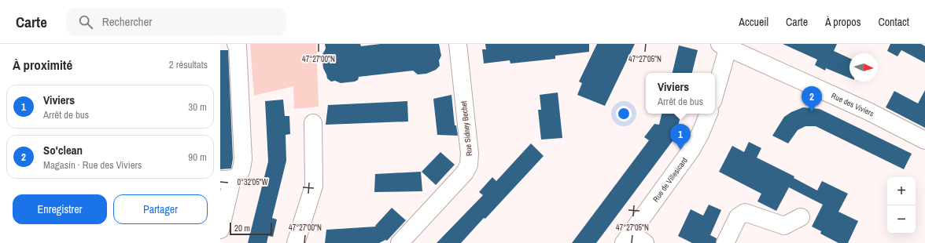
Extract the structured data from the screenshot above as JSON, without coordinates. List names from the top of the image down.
{
  "streets": {
    "street": ["Rue des Viviers", "Rue Sidney Bechet", "Rue de Villesicard"]
  },
  "scale_bar": "20 m",
  "north": "right",
  "page": {
    "header": "Carte",
    "search": "Rechercher",
    "nav": [
      "Accueil",
      "Carte",
      "À propos",
      "Contact"
    ],
    "heading": ["À proximité", "2 résultats"],
    "popup": ["Viviers", "Arrêt de bus"],
    "list": [
      {
        "mark": "1",
        "name": "Viviers",
        "note": "Arrêt de bus",
        "value": "30 m"
      },
      {
        "mark": "2",
        "name": "So'clean",
        "note": "Magasin · Rue des Viviers",
        "value": "90 m"
      }
    ],
    "pins": ["2", "1"],
    "map_buttons": ["+", "−"],
    "buttons": ["Enregistrer", "Partager"],
    "scale": "20 m"
  },
  "coordinates": ["47°27'00\"N", "47°27'05\"N", "0°32'05\"W"]
}
